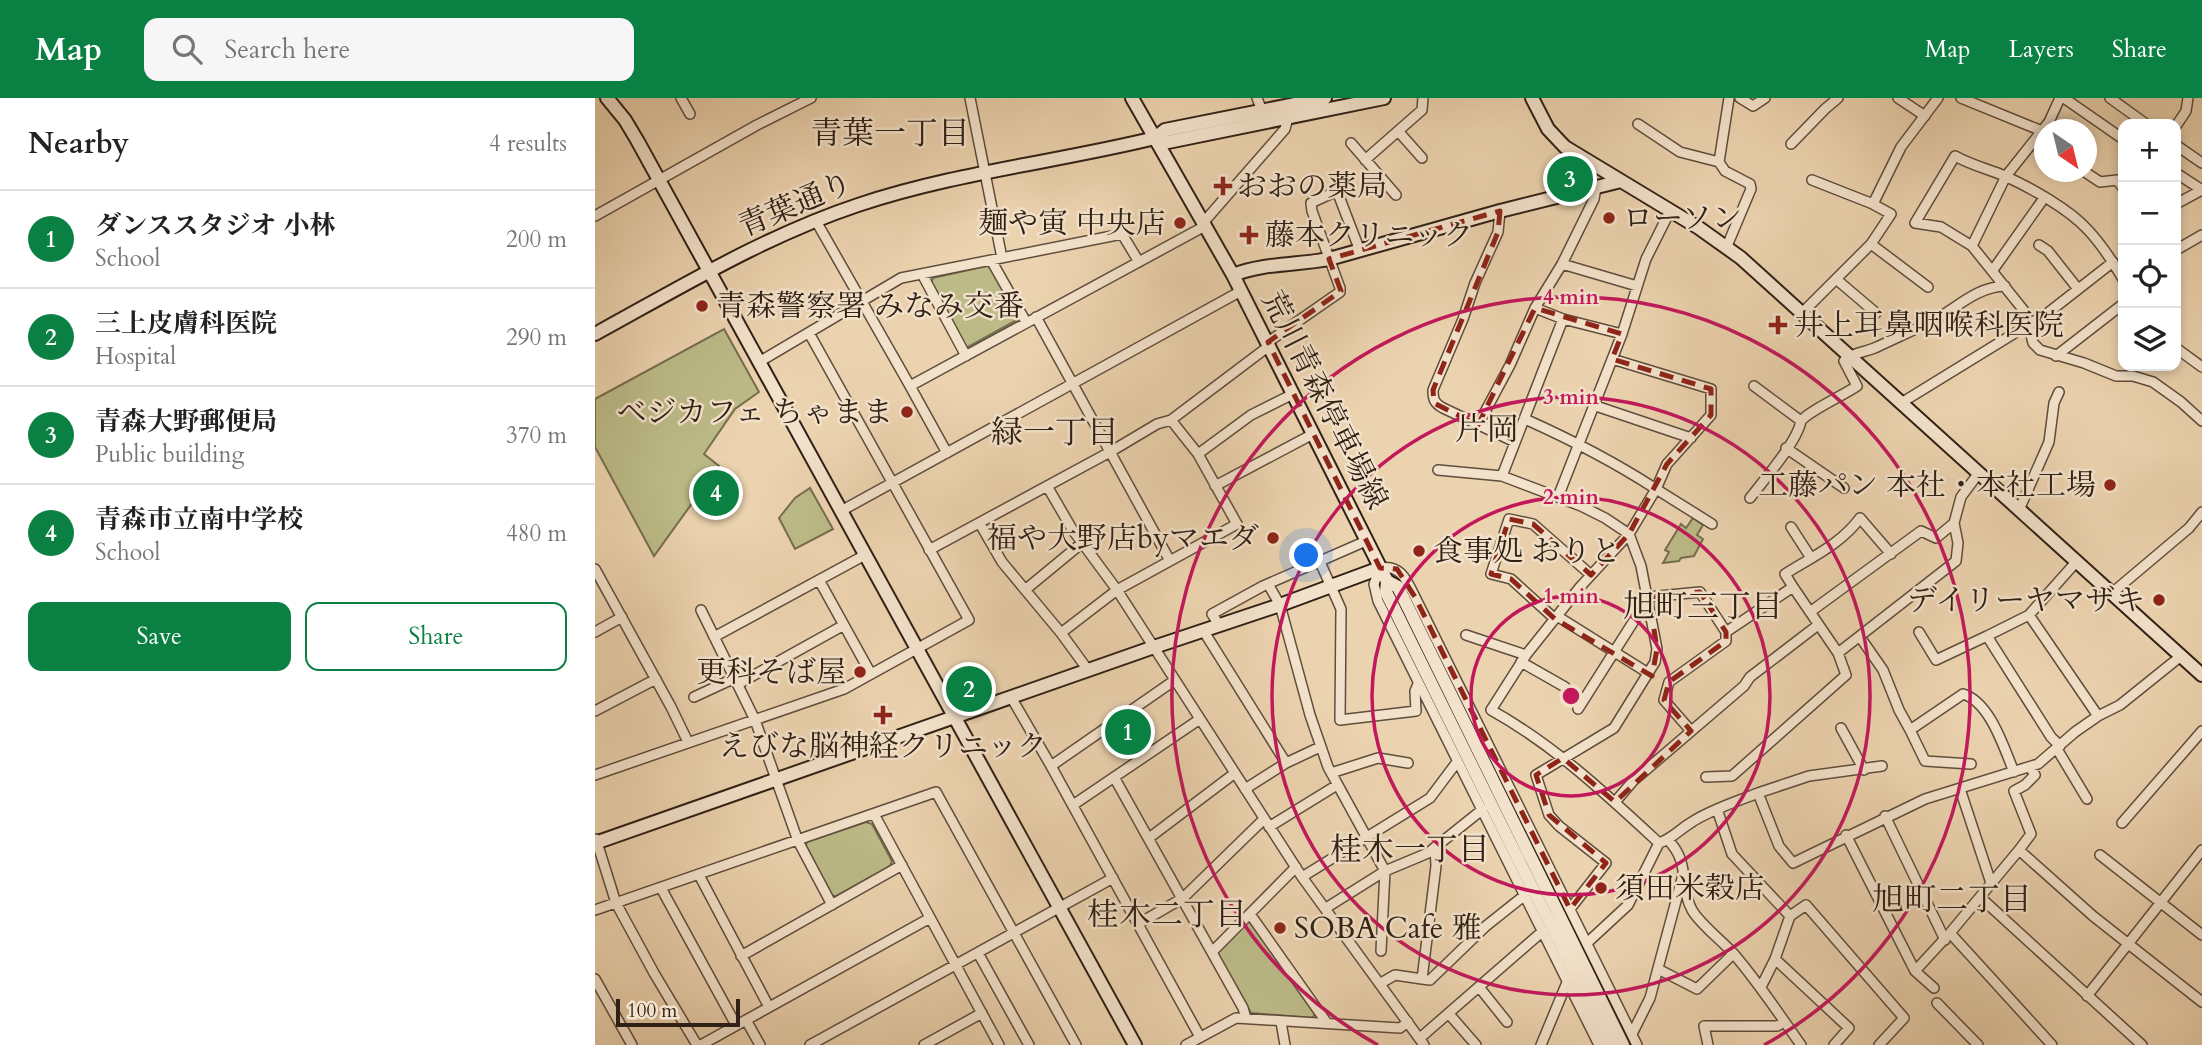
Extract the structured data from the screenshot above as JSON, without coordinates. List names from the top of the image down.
{
  "streets": {
    "street": ["青葉通り", "荒川青森停車場線"]
  },
  "crossings": [
    ["青葉通り", "荒川青森停車場線"]
  ],
  "districts": [
    "青葉一丁目",
    "片岡",
    "緑一丁目",
    "旭町三丁目",
    "桂木一丁目",
    "旭町二丁目",
    "桂木二丁目"
  ],
  "places": {
    "health": [
      "おおの薬局",
      "藤本クリニック",
      "井上耳鼻咽喉科医院",
      "えびな脳神経クリニック"
    ],
    "other": [
      "ローソン",
      "麺や寅 中央店",
      "青森警察署 みなみ交番",
      "ベジカフェ ちゃまま",
      "工藤パン 本社・本社工場",
      "福や大野店byマエダ",
      "食事処 おりと",
      "デイリーヤマザキ",
      "更科そば屋",
      "須田米穀店",
      "SOBA Cafe 雅"
    ]
  },
  "scale_bar": "100 m",
  "north": "bottom right",
  "page": {
    "header": "Map",
    "search": "Search here",
    "nav": ["Map", "Layers", "Share"],
    "heading": ["Nearby", "4 results"],
    "map_buttons": ["+", "−"],
    "pins": [
      "3",
      "4",
      "2",
      "1"
    ],
    "list": [
      {
        "mark": "1",
        "name": "ダンススタジオ 小林",
        "note": "School",
        "value": "200 m"
      },
      {
        "mark": "2",
        "name": "三上皮膚科医院",
        "note": "Hospital",
        "value": "290 m"
      },
      {
        "mark": "3",
        "name": "青森大野郵便局",
        "note": "Public building",
        "value": "370 m"
      },
      {
        "mark": "4",
        "name": "青森市立南中学校",
        "note": "School",
        "value": "480 m"
      }
    ],
    "buttons": ["Save", "Share"],
    "scale": "100 m"
  },
  "rings": [
    "4 min",
    "3 min",
    "2 min",
    "1 min"
  ]
}
